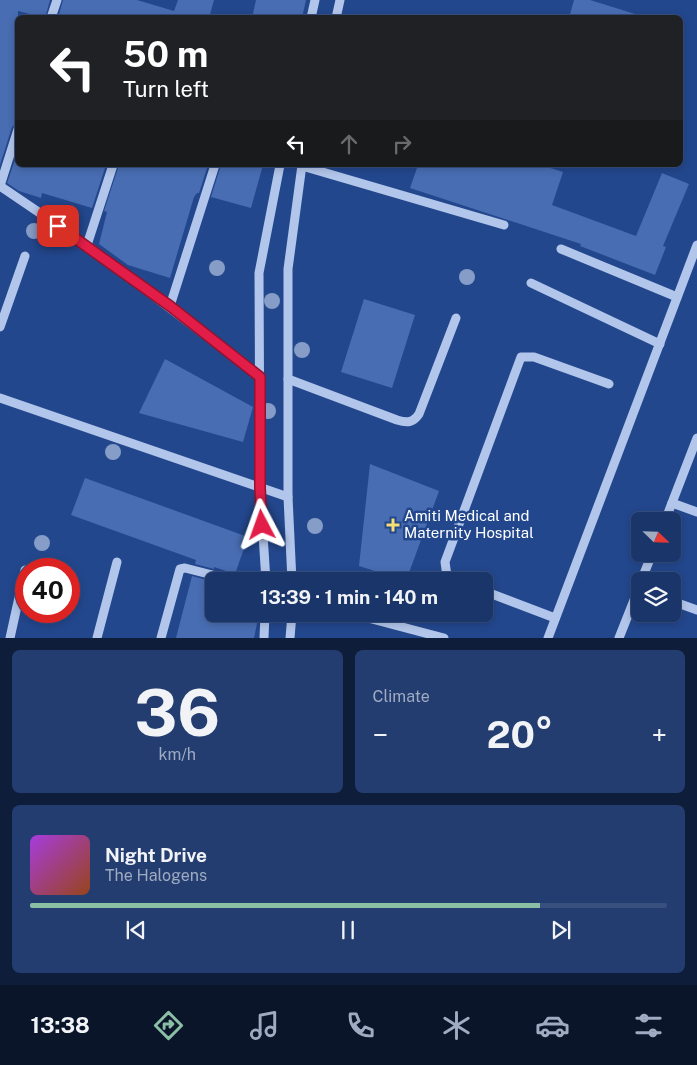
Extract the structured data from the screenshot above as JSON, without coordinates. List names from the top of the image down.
{
  "places": {
    "health": ["Amiti Medical and Maternity Hospital"]
  },
  "north": "bottom right",
  "page": {
    "turn": ["50 m", "Turn left"],
    "limit": "40",
    "trip": "13:39 · 1 min · 140 m",
    "tile": [
      ["36", "km/h"],
      "Climate"
    ],
    "heat": ["−", "20°", "+"],
    "song": ["Night Drive", "The Halogens"],
    "tabs": "13:38"
  }
}
